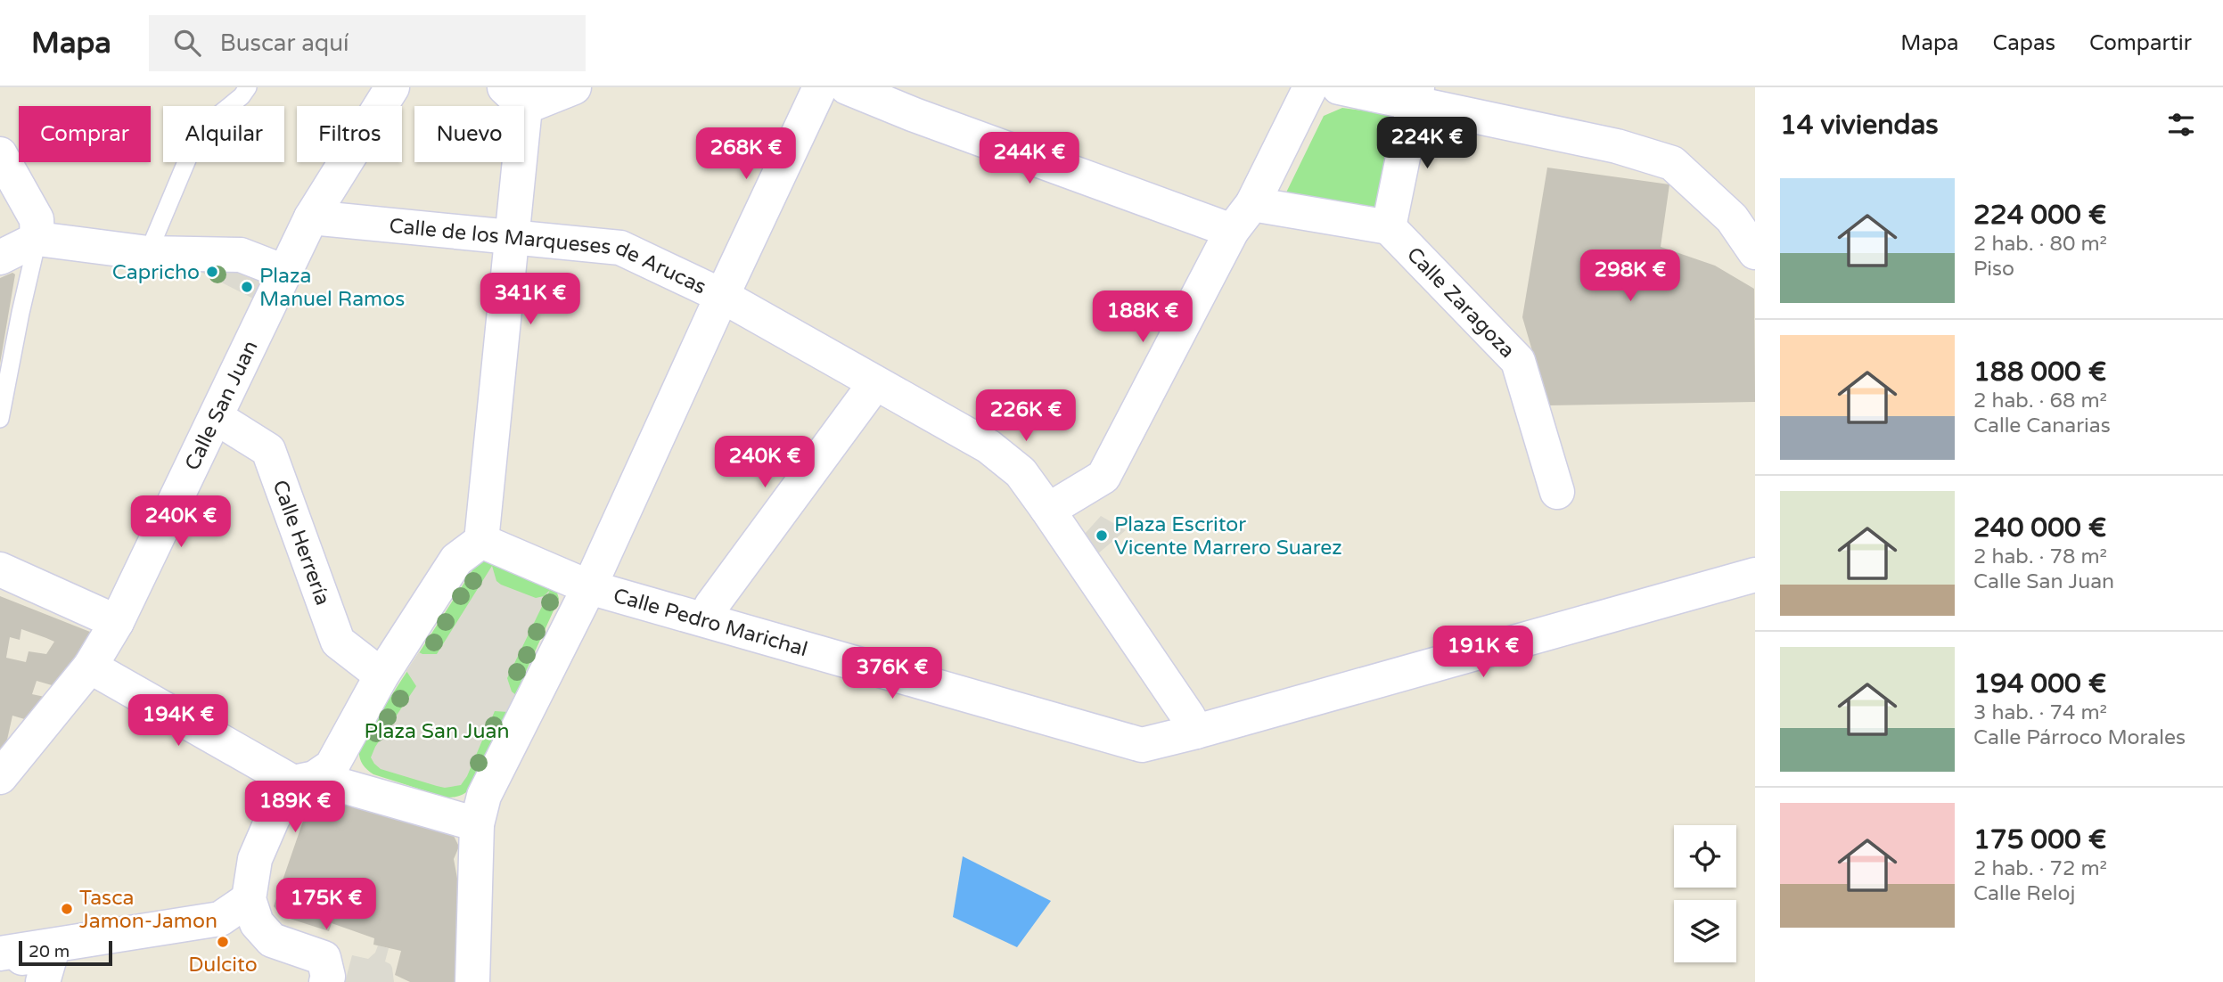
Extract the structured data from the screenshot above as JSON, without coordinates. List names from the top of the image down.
{
  "streets": {
    "street": [
      "Calle de los Marqueses de Arucas",
      "Calle Zaragoza",
      "Calle San Juan",
      "Calle Herrería",
      "Calle Pedro Marichal"
    ]
  },
  "crossings": [
    ["Calle de los Marqueses de Arucas", "Calle San Juan"],
    ["Calle de los Marqueses de Arucas", "Calle Pedro Marichal"],
    ["Calle San Juan", "Calle Herrería"]
  ],
  "parks": ["Plaza San Juan"],
  "places": [
    "Capricho",
    "Plaza Manuel Ramos",
    "Plaza Escritor Vicente Marrero Suarez",
    "Tasca Jamon-Jamon",
    "Dulcito"
  ],
  "scale_bar": "20 m",
  "page": {
    "header": "Mapa",
    "search": "Buscar aquí",
    "nav": ["Mapa", "Capas", "Compartir"],
    "heading": "14 viviendas",
    "chip": [
      "Comprar",
      "Alquilar",
      "Filtros",
      "Nuevo"
    ],
    "price": [
      "224K €",
      "268K €",
      "244K €",
      "298K €",
      "341K €",
      "188K €",
      "226K €",
      "240K €",
      "240K €",
      "191K €",
      "376K €",
      "194K €",
      "189K €",
      "175K €"
    ],
    "list": [
      {
        "name": "224 000 €",
        "note": "2 hab. · 80 m² · Piso"
      },
      {
        "name": "188 000 €",
        "note": "2 hab. · 68 m² · Calle Canarias"
      },
      {
        "name": "240 000 €",
        "note": "2 hab. · 78 m² · Calle San Juan"
      },
      {
        "name": "194 000 €",
        "note": "3 hab. · 74 m² · Calle Párroco Morales"
      },
      {
        "name": "175 000 €",
        "note": "2 hab. · 72 m² · Calle Reloj"
      }
    ],
    "scale": "20 m"
  }
}
